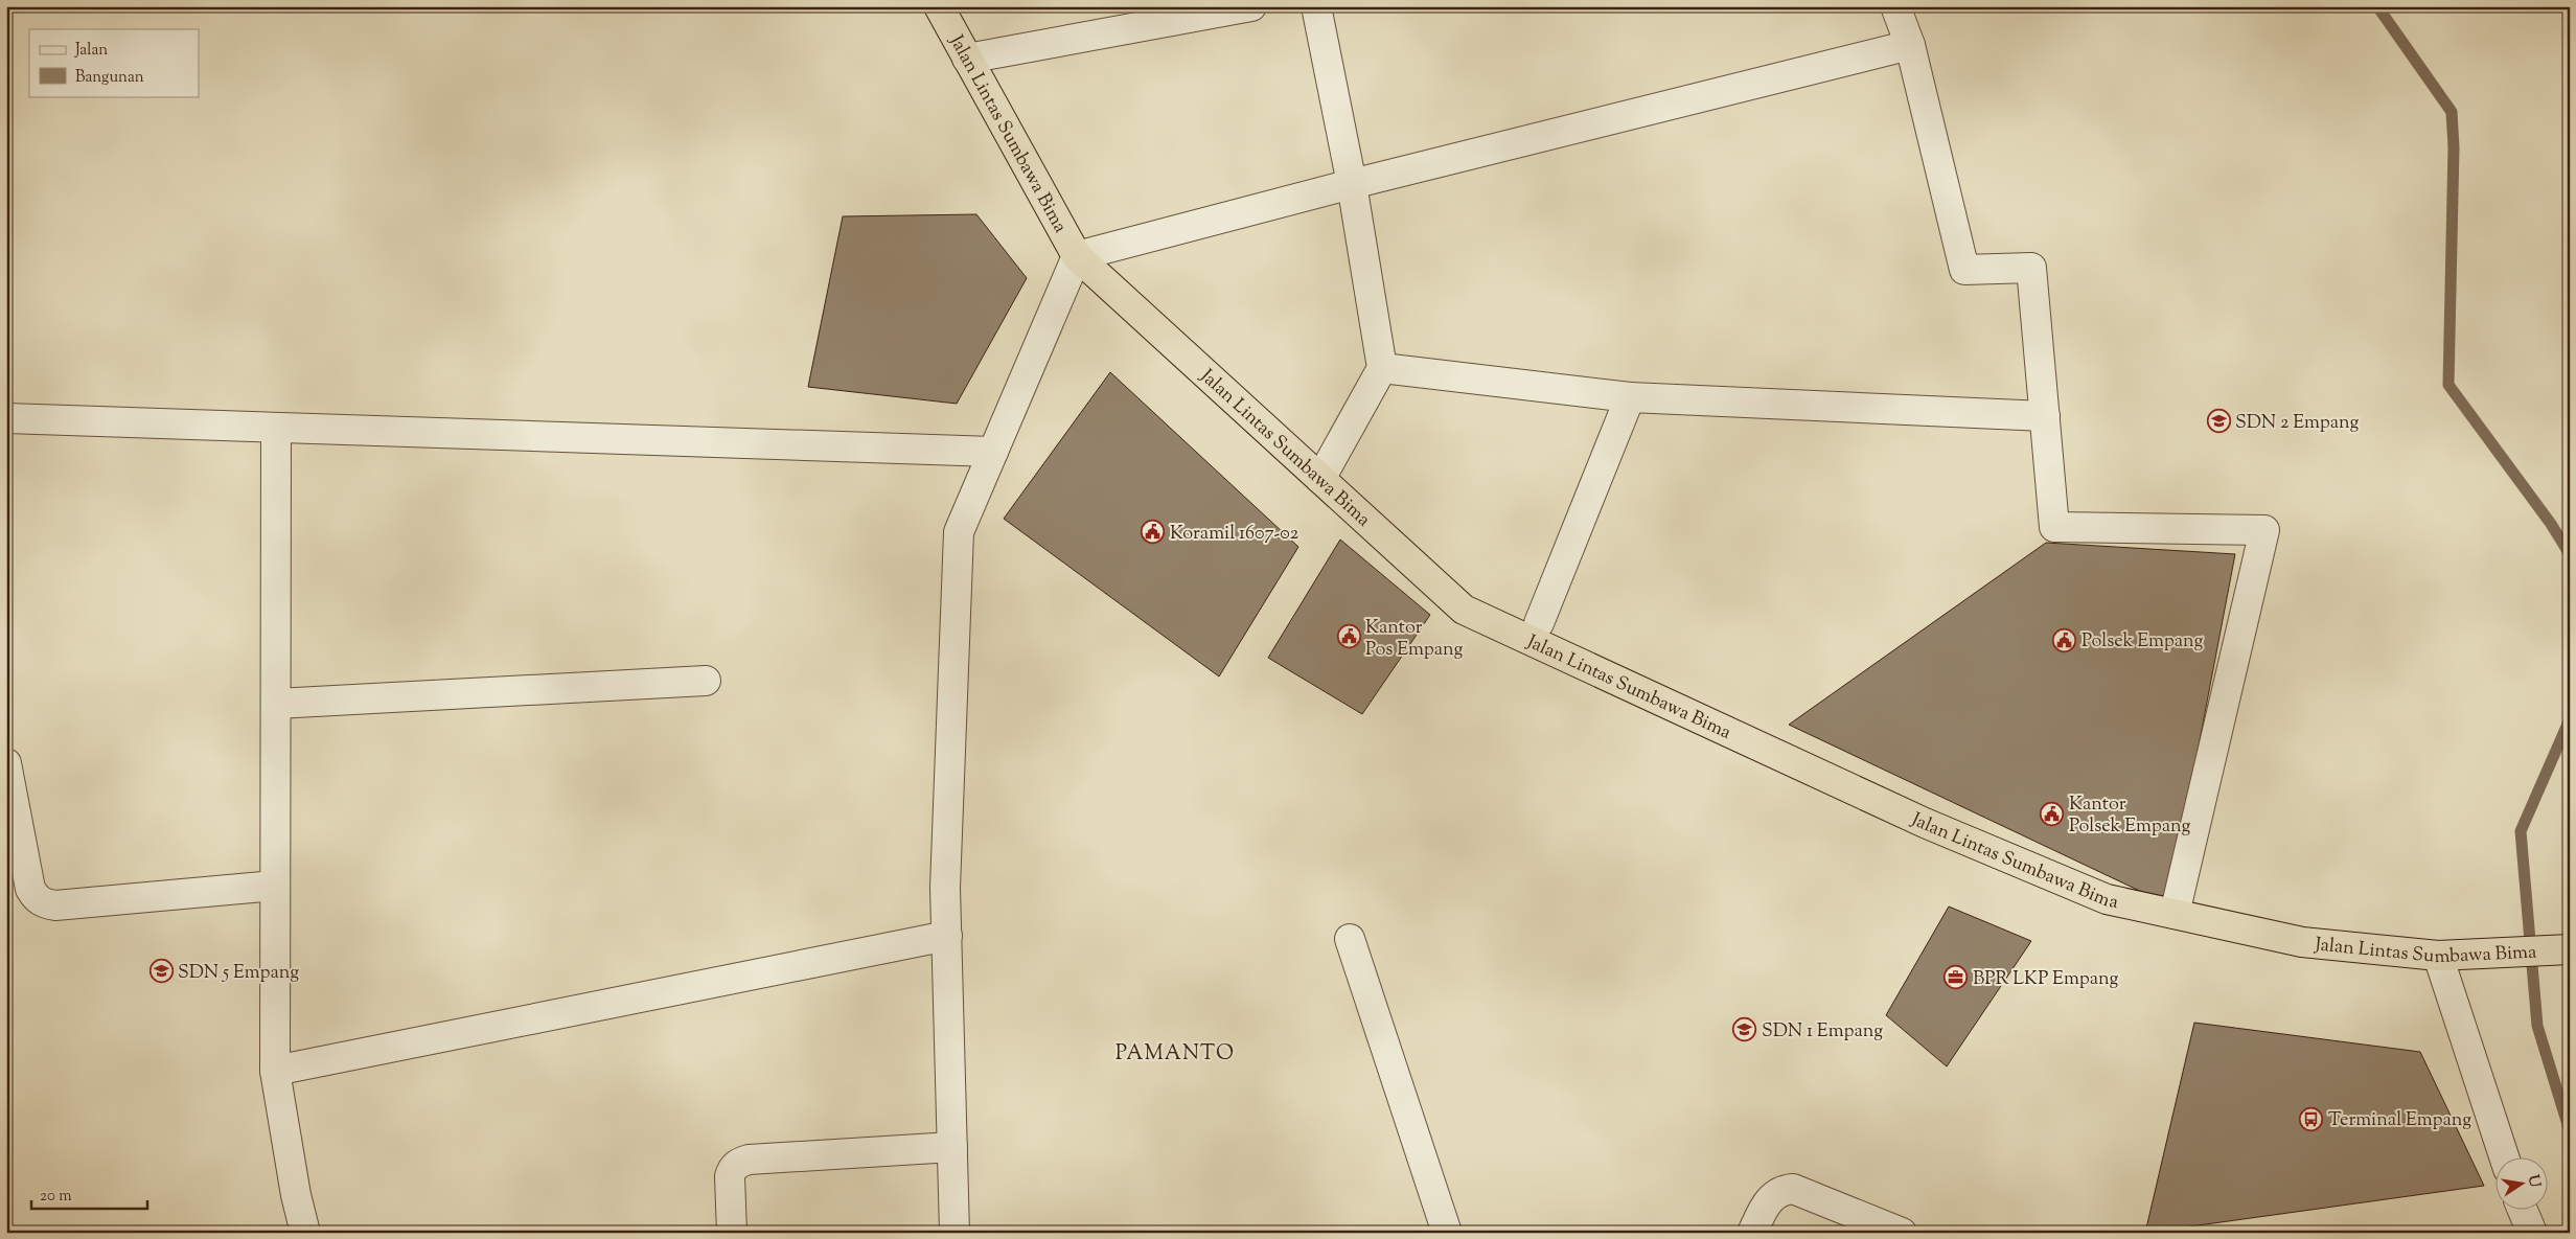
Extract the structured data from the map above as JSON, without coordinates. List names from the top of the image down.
{
  "streets": {
    "highway": ["Jalan Lintas Sumbawa Bima"]
  },
  "districts": ["PAMANTO"],
  "places": {
    "school or university": ["SDN 2 Empang", "SDN 5 Empang", "SDN 1 Empang"],
    "public building": [
      "Koramil 1607-02",
      "Kantor Pos Empang",
      "Polsek Empang",
      "Kantor Polsek Empang"
    ],
    "office": ["BPR LKP Empang"],
    "bus stop": ["Terminal Empang"]
  },
  "legend": ["Jalan", "Bangunan"],
  "scale_bar": "20 m",
  "north": "right"
}
